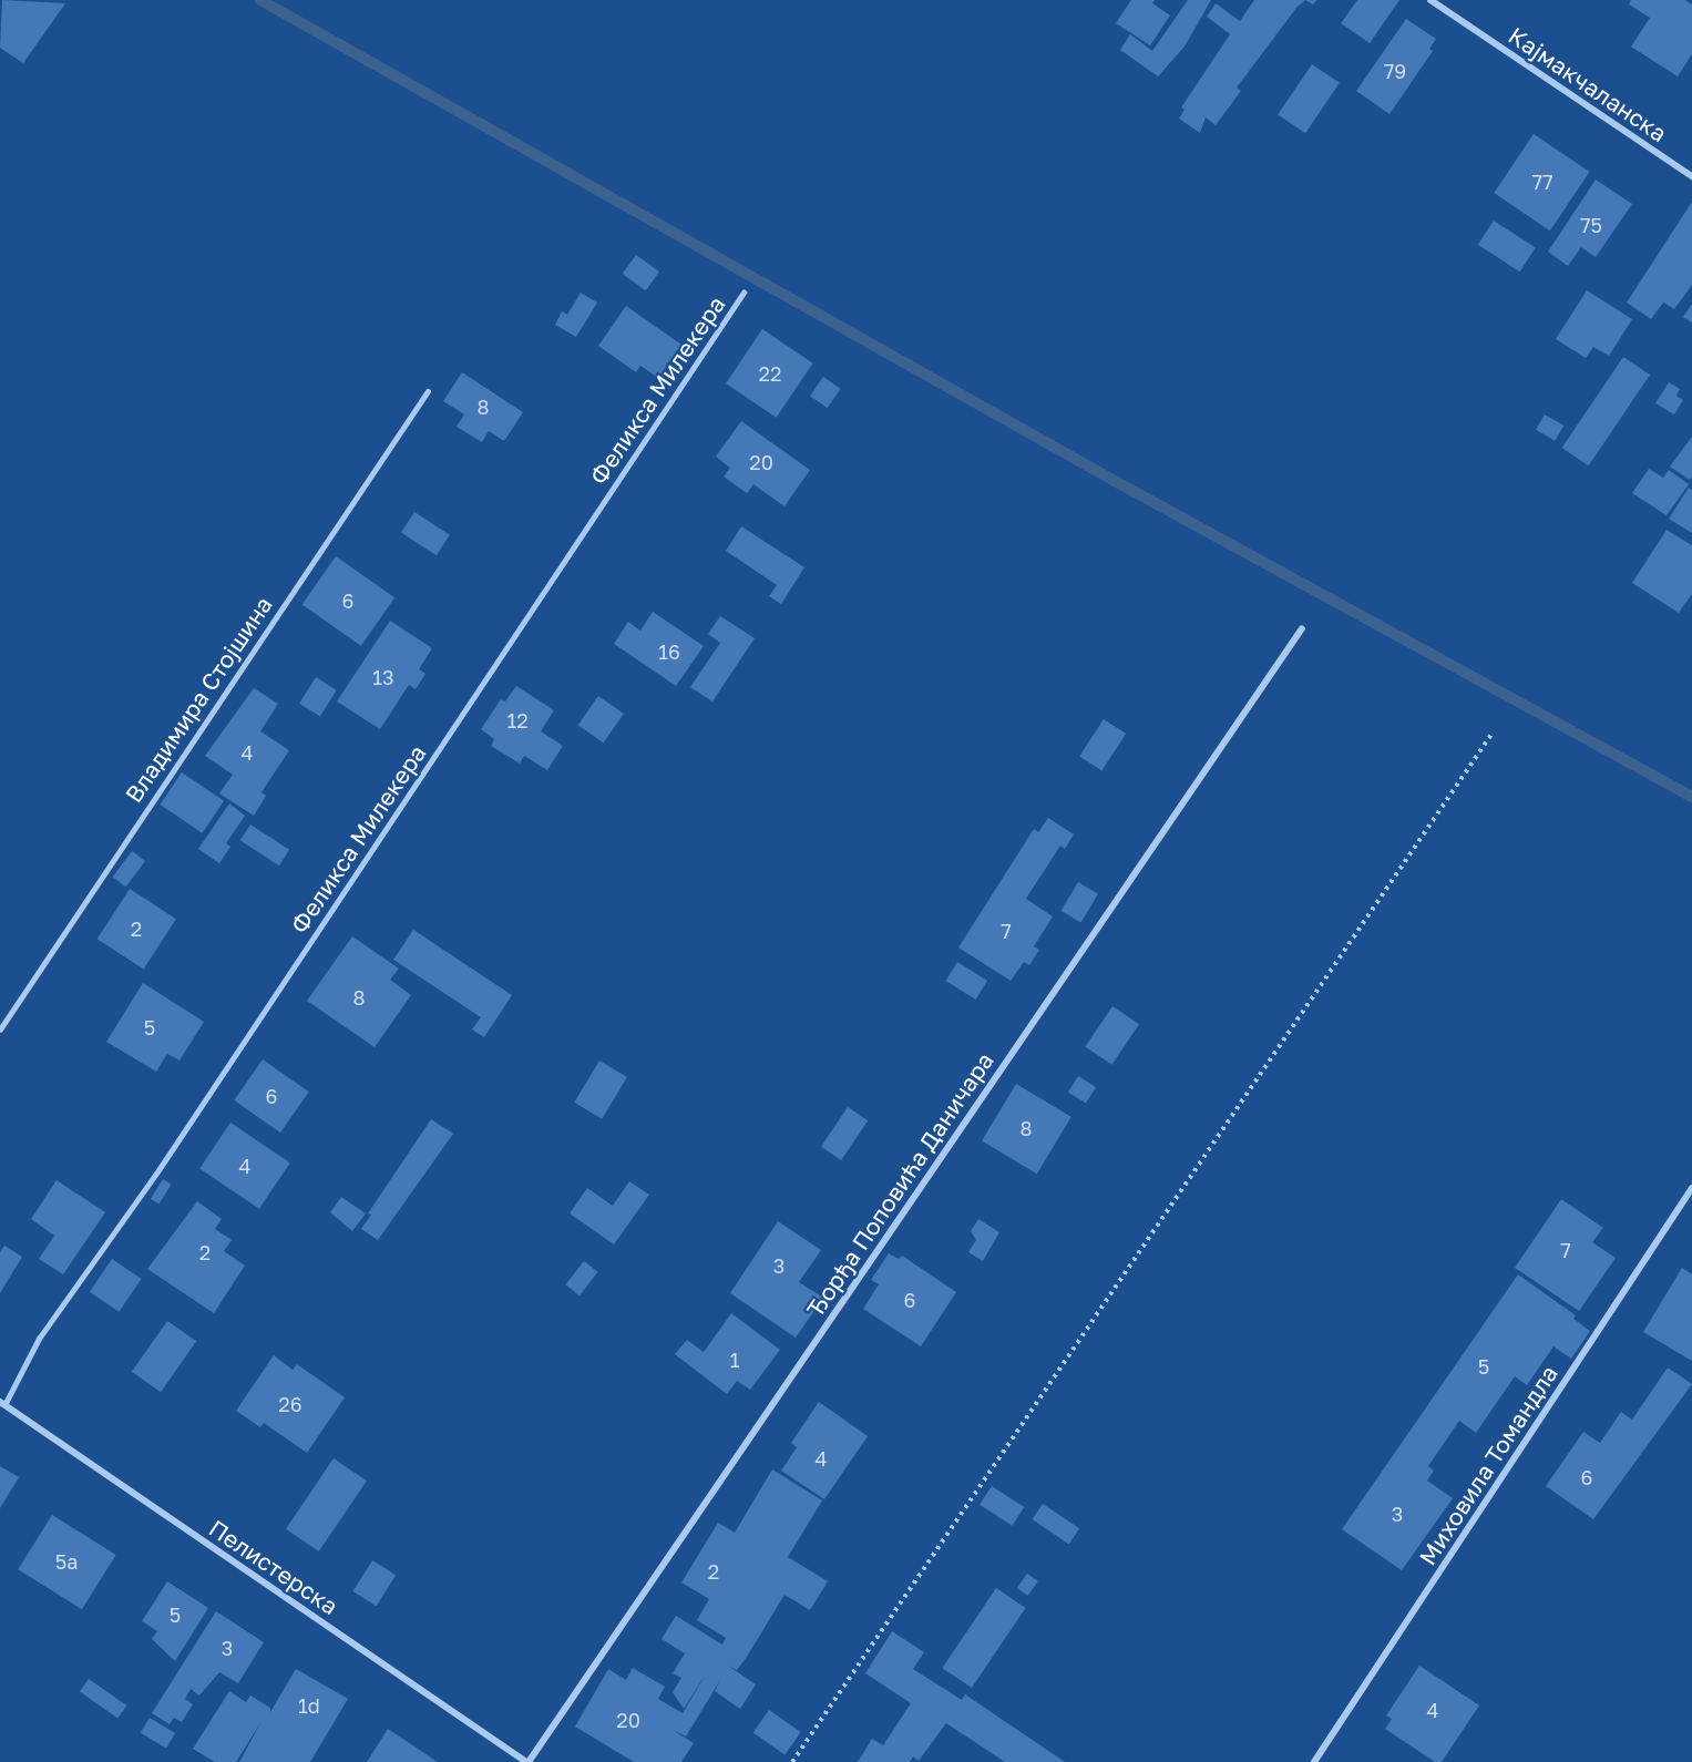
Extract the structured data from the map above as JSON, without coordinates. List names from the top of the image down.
{
  "streets": {
    "street": [
      "Кајмакчаланска",
      "Ђорђа Поповића Даничара",
      "Миховила Томандла",
      "Пелистерска"
    ],
    "lane": ["Феликса Милекера", "Владимира Стојшина"]
  },
  "crossings": [
    ["Феликса Милекера", "Пелистерска"],
    ["Ђорђа Поповића Даничара", "Пелистерска"]
  ],
  "house_numbers": [
    "79",
    "77",
    "75",
    "22",
    "8",
    "20",
    "6",
    "16",
    "13",
    "12",
    "4",
    "2",
    "7",
    "8",
    "5",
    "6",
    "8",
    "4",
    "7",
    "2",
    "3",
    "6",
    "1",
    "5",
    "26",
    "4",
    "6",
    "3",
    "5a",
    "2",
    "5",
    "3",
    "1d",
    "4",
    "20"
  ]
}
